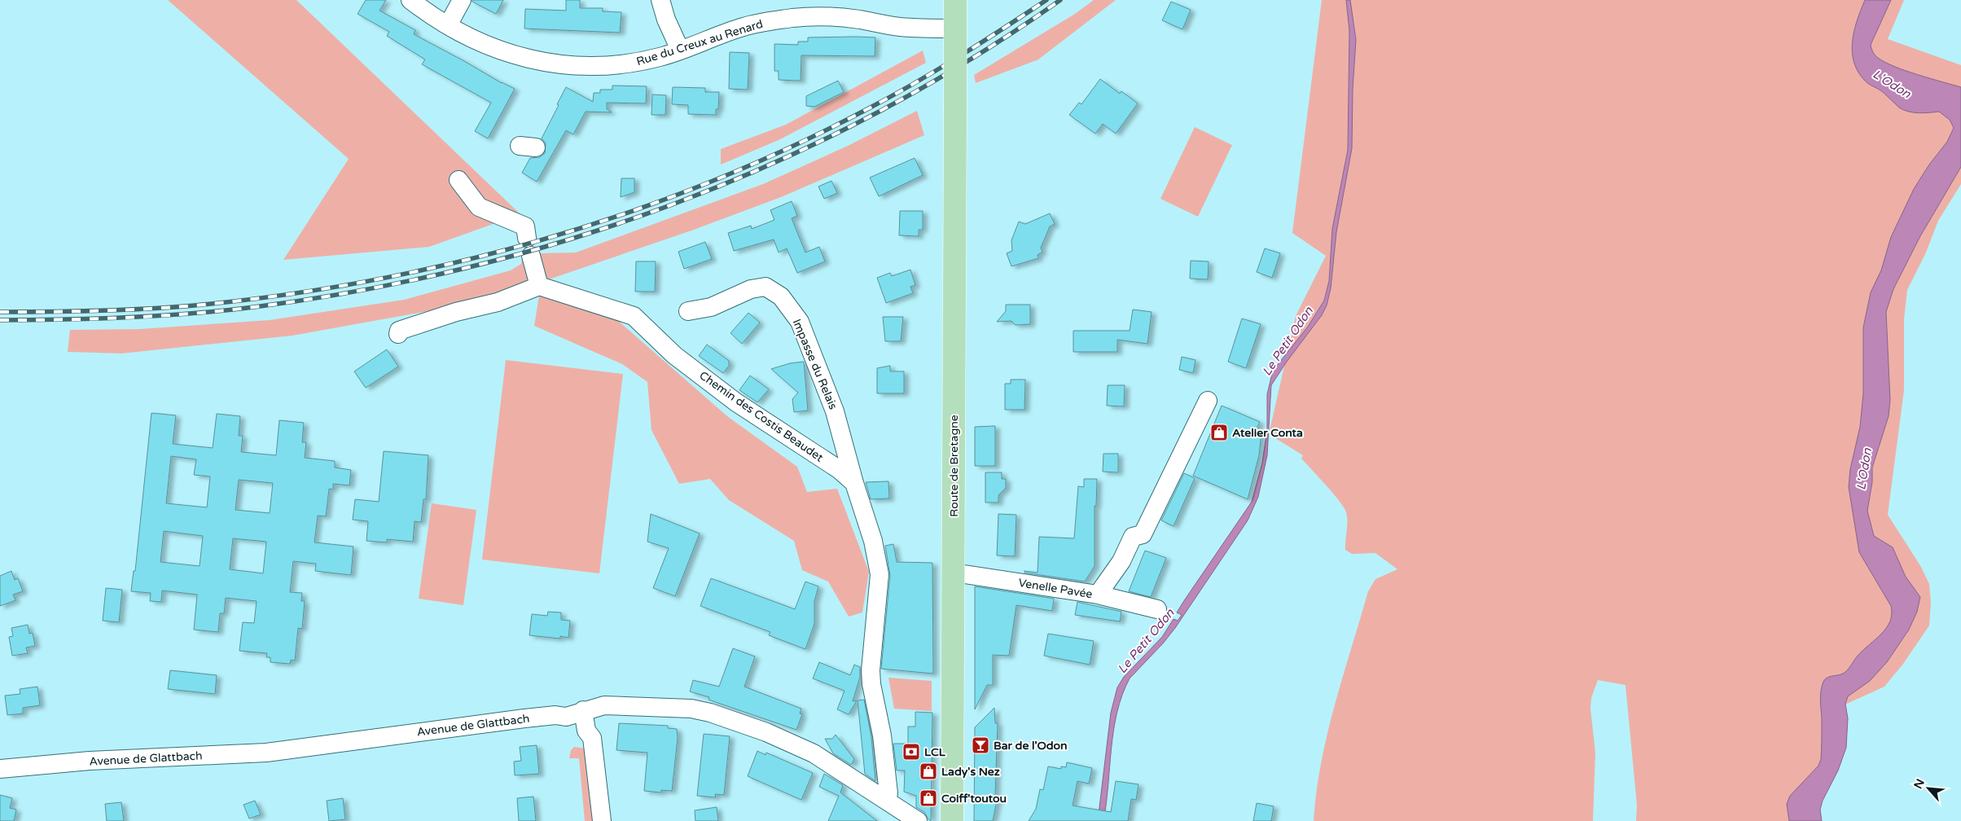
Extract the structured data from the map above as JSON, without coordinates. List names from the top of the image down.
{
  "streets": {
    "main road": ["Route de Bretagne"],
    "street": [
      "Rue du Creux au Renard",
      "Impasse du Relais",
      "Chemin des Costis Beaudet",
      "Venelle Pavée",
      "Avenue de Glattbach"
    ]
  },
  "crossings": [
    ["Rue du Creux au Renard", "Route de Bretagne"],
    ["Impasse du Relais", "Chemin des Costis Beaudet"],
    ["Impasse du Relais", "Avenue de Glattbach"],
    ["Route de Bretagne", "Venelle Pavée"]
  ],
  "water": ["L'Odon", "Le Petit Odon"],
  "places": {
    "shop": ["Atelier Conta", "Lady's Nez", "Coiff'toutou"],
    "bar": ["Bar de l'Odon"],
    "bank": ["LCL"]
  },
  "north": "top left"
}
